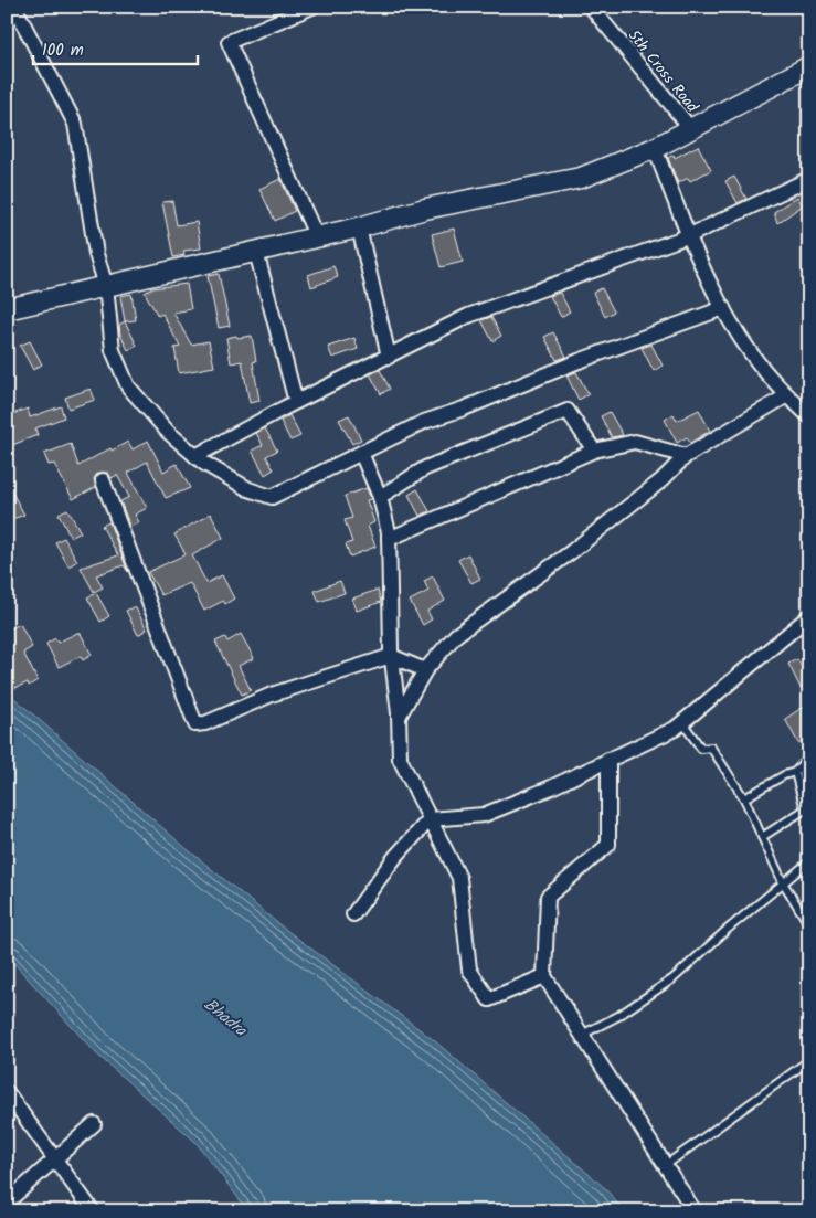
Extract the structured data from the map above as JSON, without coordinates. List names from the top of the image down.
{
  "streets": {
    "street": ["5th Cross Road"]
  },
  "water": ["Bhadra"],
  "scale_bar": "100 m"
}
